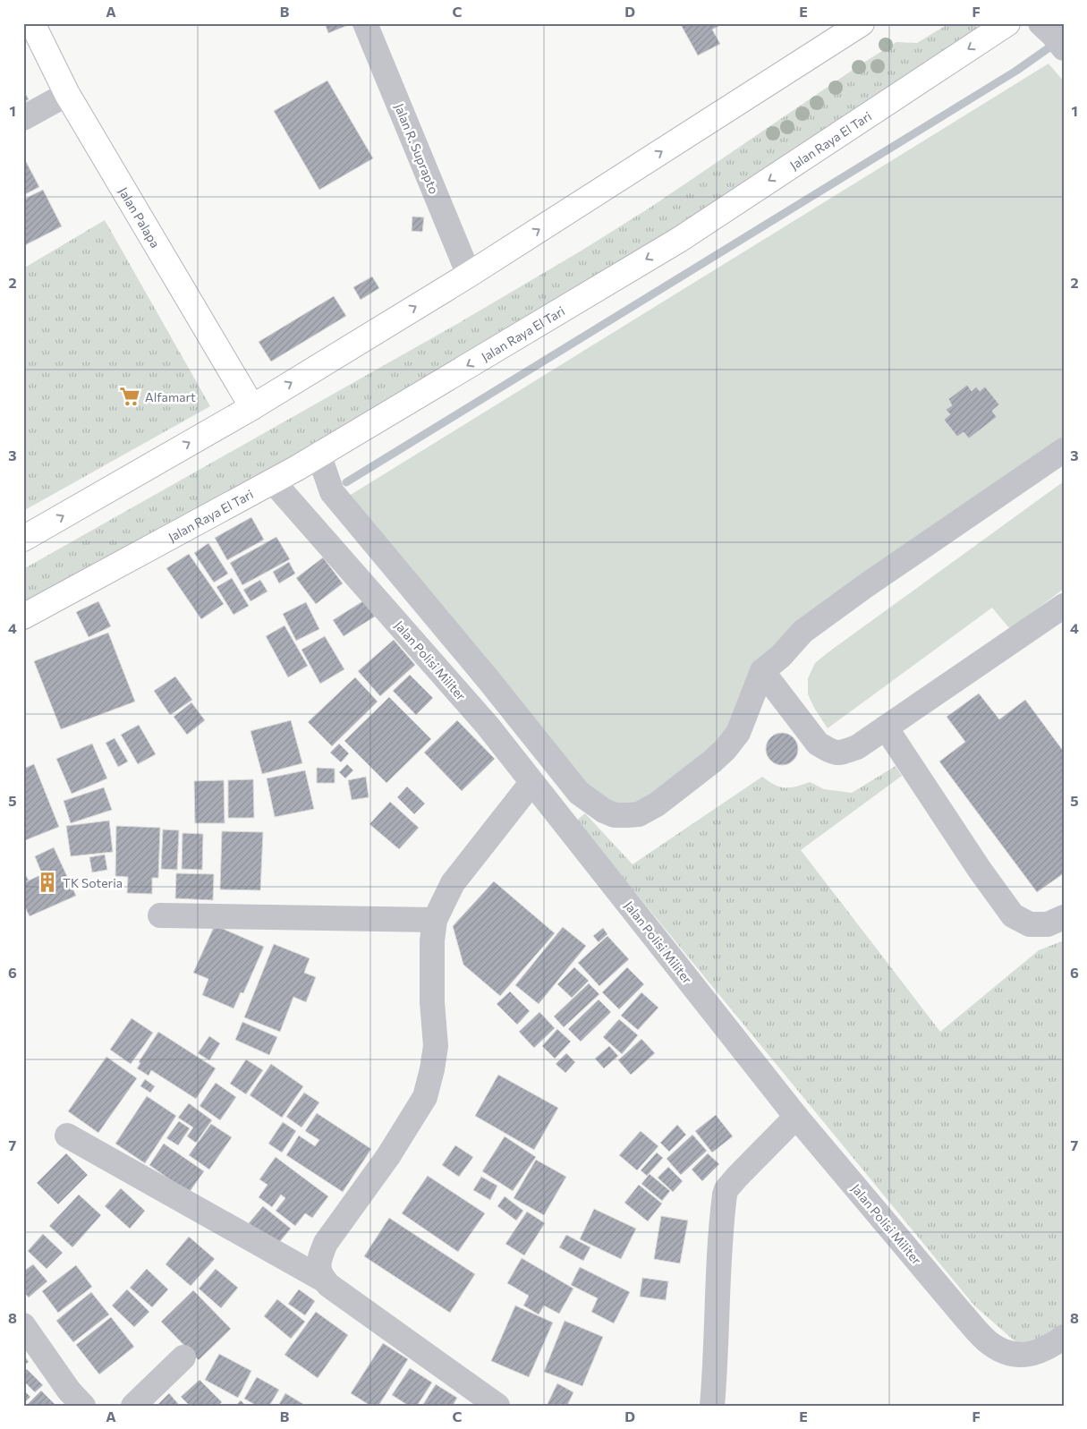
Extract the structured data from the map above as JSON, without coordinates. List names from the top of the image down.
{
  "streets": {
    "main road": ["Jalan Raya El Tari", "Jalan Palapa"],
    "street": ["Jalan R. Suprapto", "Jalan Polisi Militer"]
  },
  "crossings": [
    ["Jalan Raya El Tari", "Jalan Polisi Militer"]
  ],
  "places": {
    "supermarket": ["Alfamart"],
    "building": ["TK Soteria"]
  },
  "grid": {
    "columns": [
      "A",
      "B",
      "C",
      "D",
      "E",
      "F"
    ],
    "rows": [
      "1",
      "2",
      "3",
      "4",
      "5",
      "6",
      "7",
      "8"
    ]
  }
}
